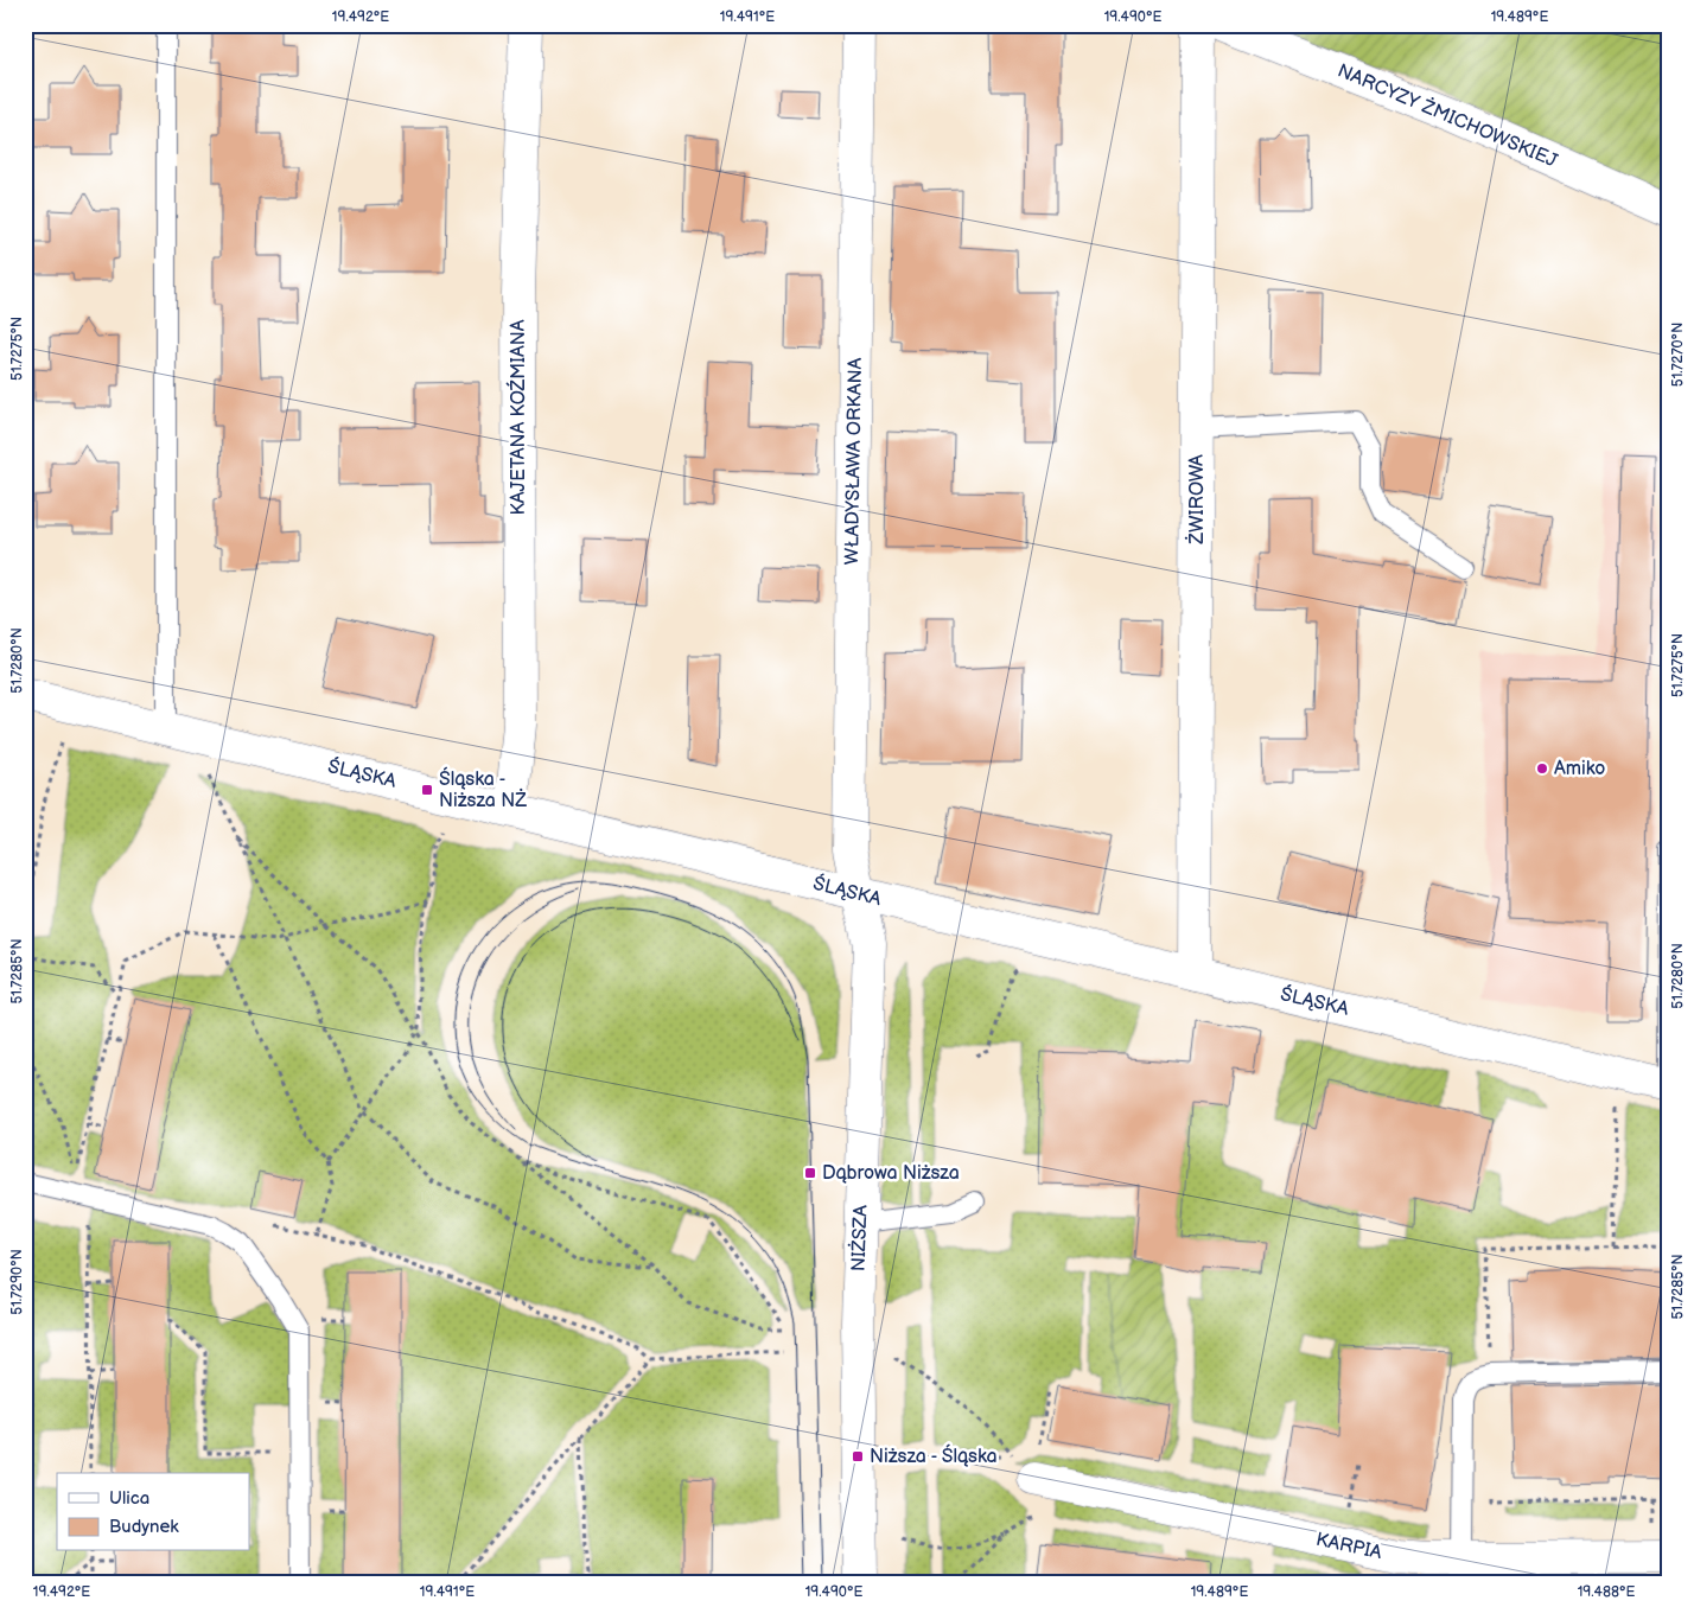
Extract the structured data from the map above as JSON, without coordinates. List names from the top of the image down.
{
  "streets": {
    "street": [
      "NARCYZY ŻMICHOWSKIEJ",
      "KAJETANA KOŹMIANA",
      "WŁADYSŁAWA ORKANA",
      "ŻWIROWA",
      "ŚLĄSKA",
      "NIŻSZA",
      "KARPIA"
    ]
  },
  "crossings": [
    ["KAJETANA KOŹMIANA", "ŚLĄSKA"],
    ["WŁADYSŁAWA ORKANA", "ŚLĄSKA"],
    ["WŁADYSŁAWA ORKANA", "NIŻSZA"],
    ["ŻWIROWA", "ŚLĄSKA"],
    ["ŚLĄSKA", "NIŻSZA"]
  ],
  "places": {
    "other": ["Amiko"],
    "transit": ["Śląska - Niższa NŻ", "Dąbrowa Niższa", "Niższa - Śląska"]
  },
  "legend": ["Ulica", "Budynek"],
  "coordinates": [
    "19.492°E",
    "19.491°E",
    "19.490°E",
    "19.489°E",
    "51.7275°N",
    "51.7270°N",
    "51.7280°N",
    "51.7285°N",
    "51.7290°N",
    "19.488°E"
  ]
}
